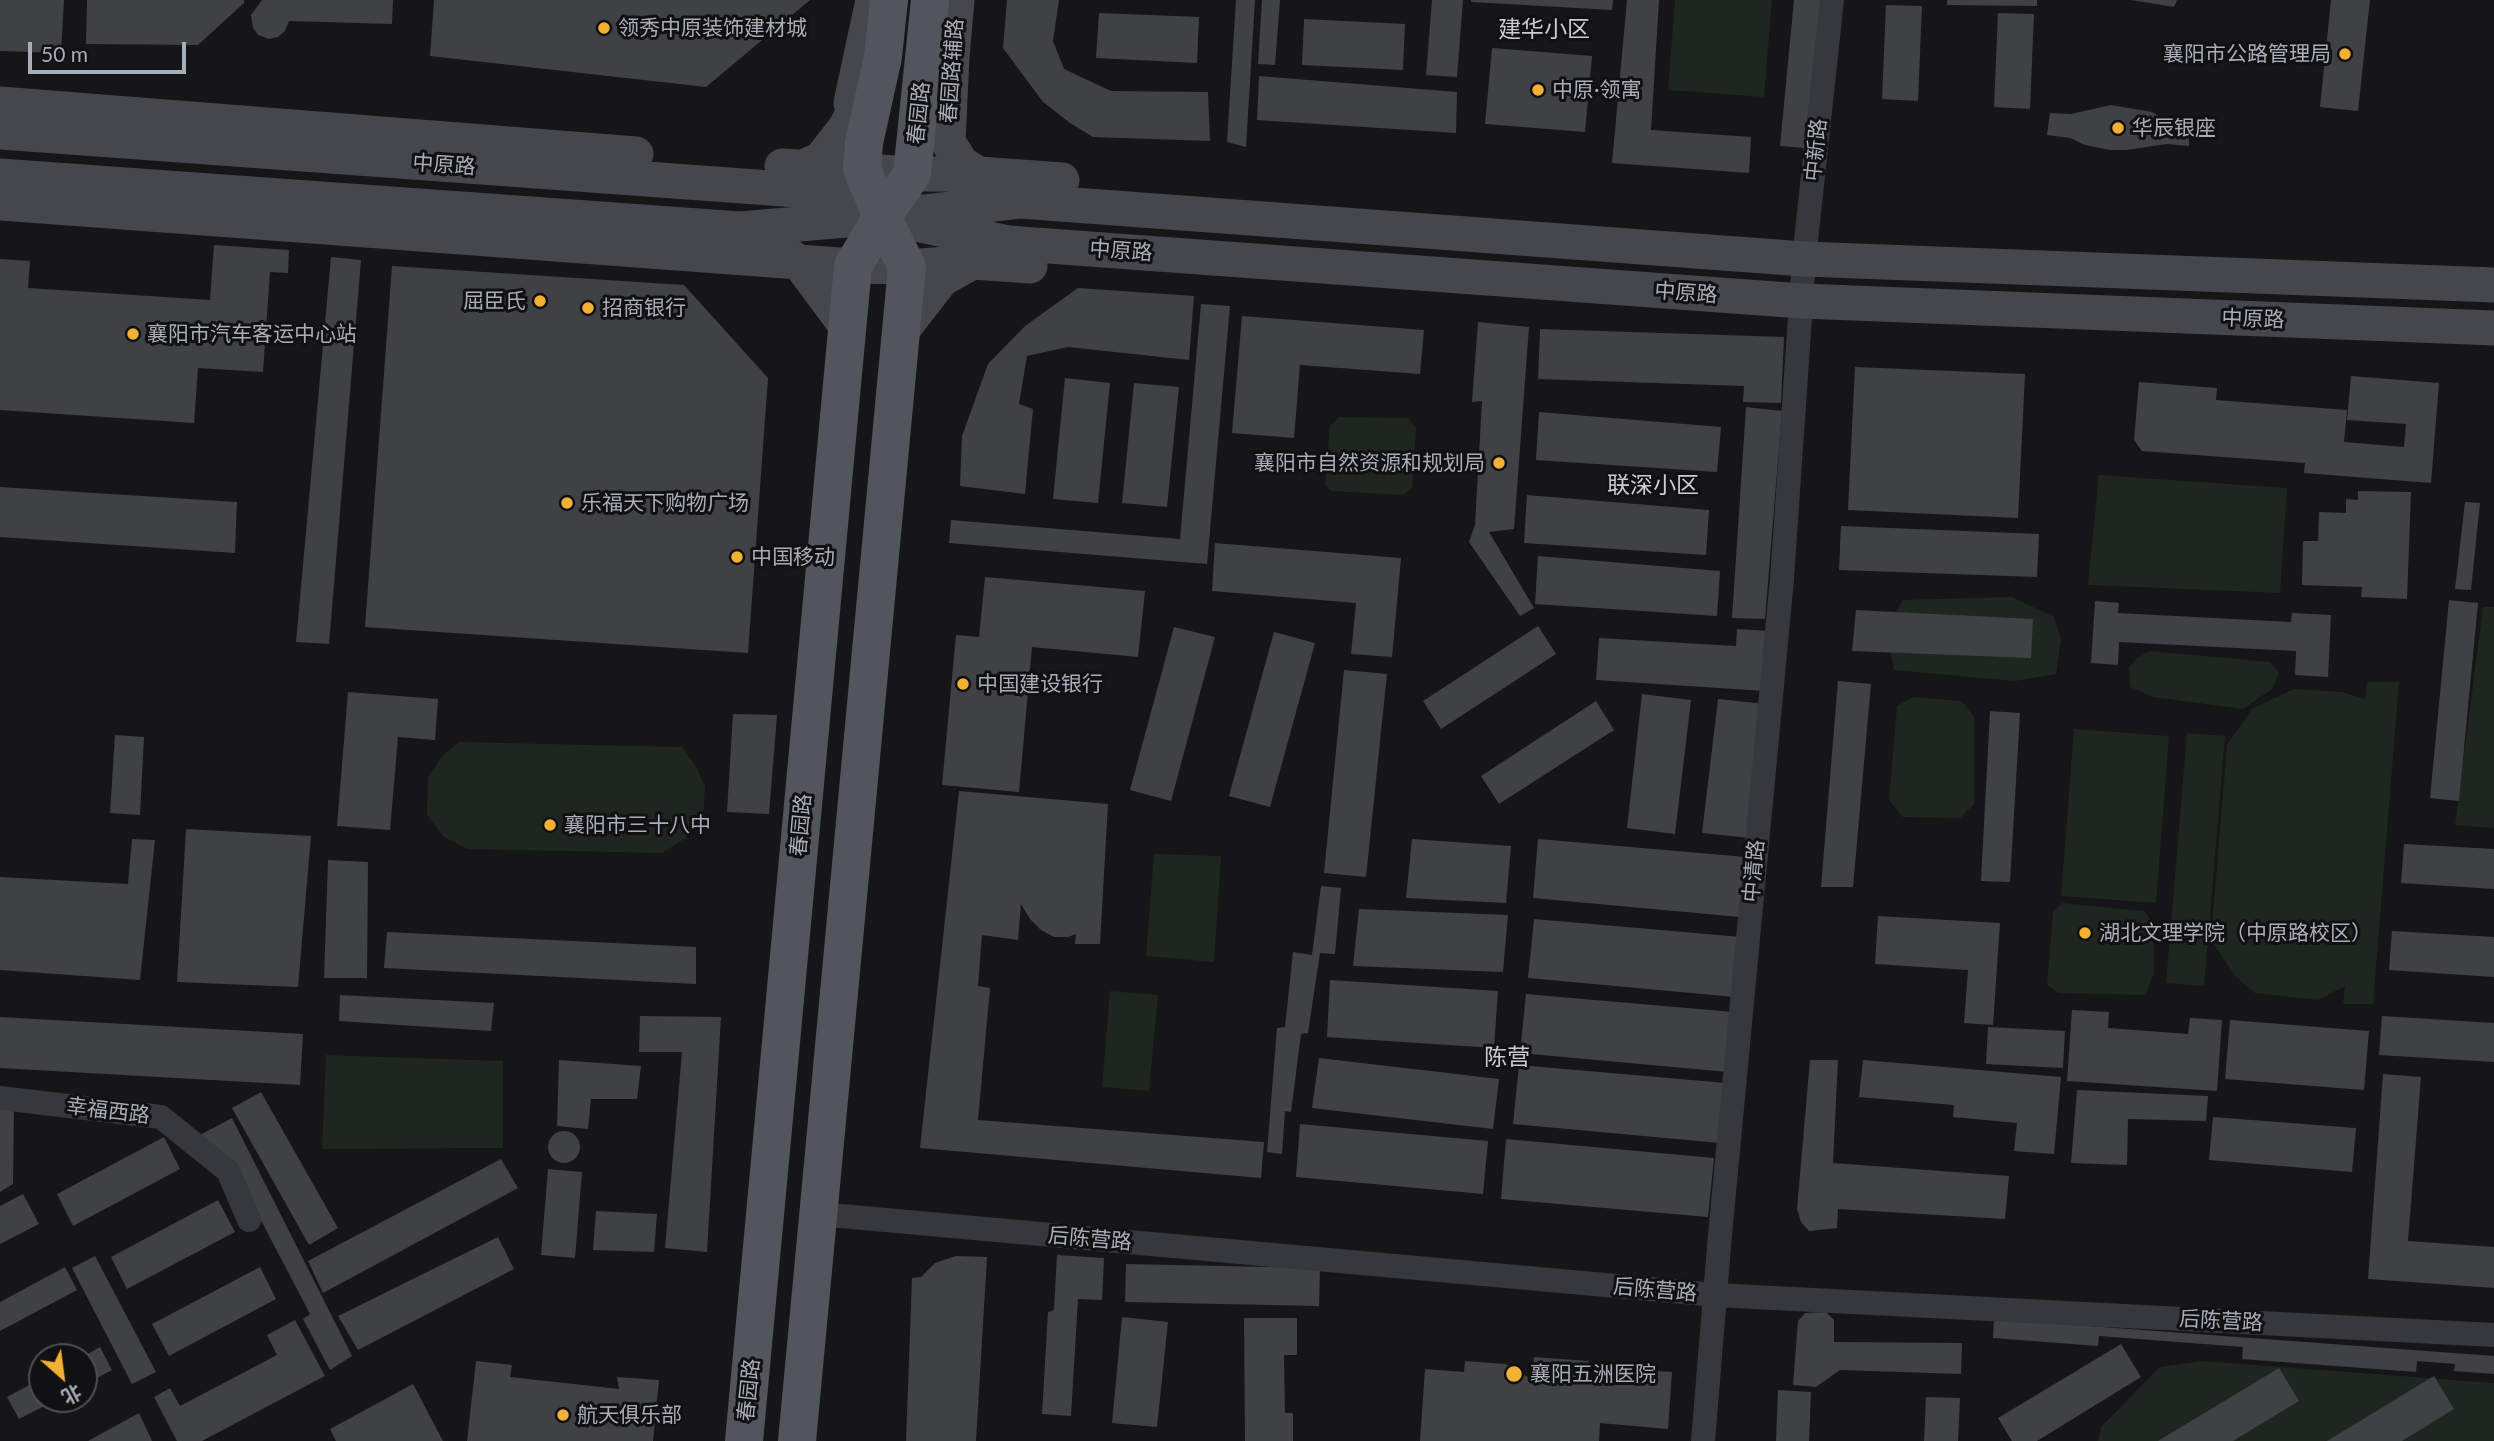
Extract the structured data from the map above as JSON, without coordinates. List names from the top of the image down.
{
  "streets": {
    "main road": ["春园路辅路", "春园路", "中原路"],
    "street": [
      "中新路",
      "中清路",
      "幸福西路",
      "后陈营路"
    ]
  },
  "crossings": [
    ["春园路", "中原路"],
    ["中新路", "中原路"],
    ["中新路", "中清路"],
    ["中原路", "中清路"],
    ["中清路", "后陈营路"]
  ],
  "districts": ["建华小区", "联深小区", "陈营"],
  "places": [
    "领秀中原装饰建材城",
    "襄阳市公路管理局",
    "中原·领寓",
    "华辰银座",
    "屈臣氏",
    "招商银行",
    "襄阳市汽车客运中心站",
    "襄阳市自然资源和规划局",
    "乐福天下购物广场",
    "中国移动",
    "中国建设银行",
    "襄阳市三十八中",
    "湖北文理学院（中原路校区）",
    "襄阳五洲医院",
    "航天俱乐部"
  ],
  "scale_bar": "50 m",
  "north": "bottom right"
}
